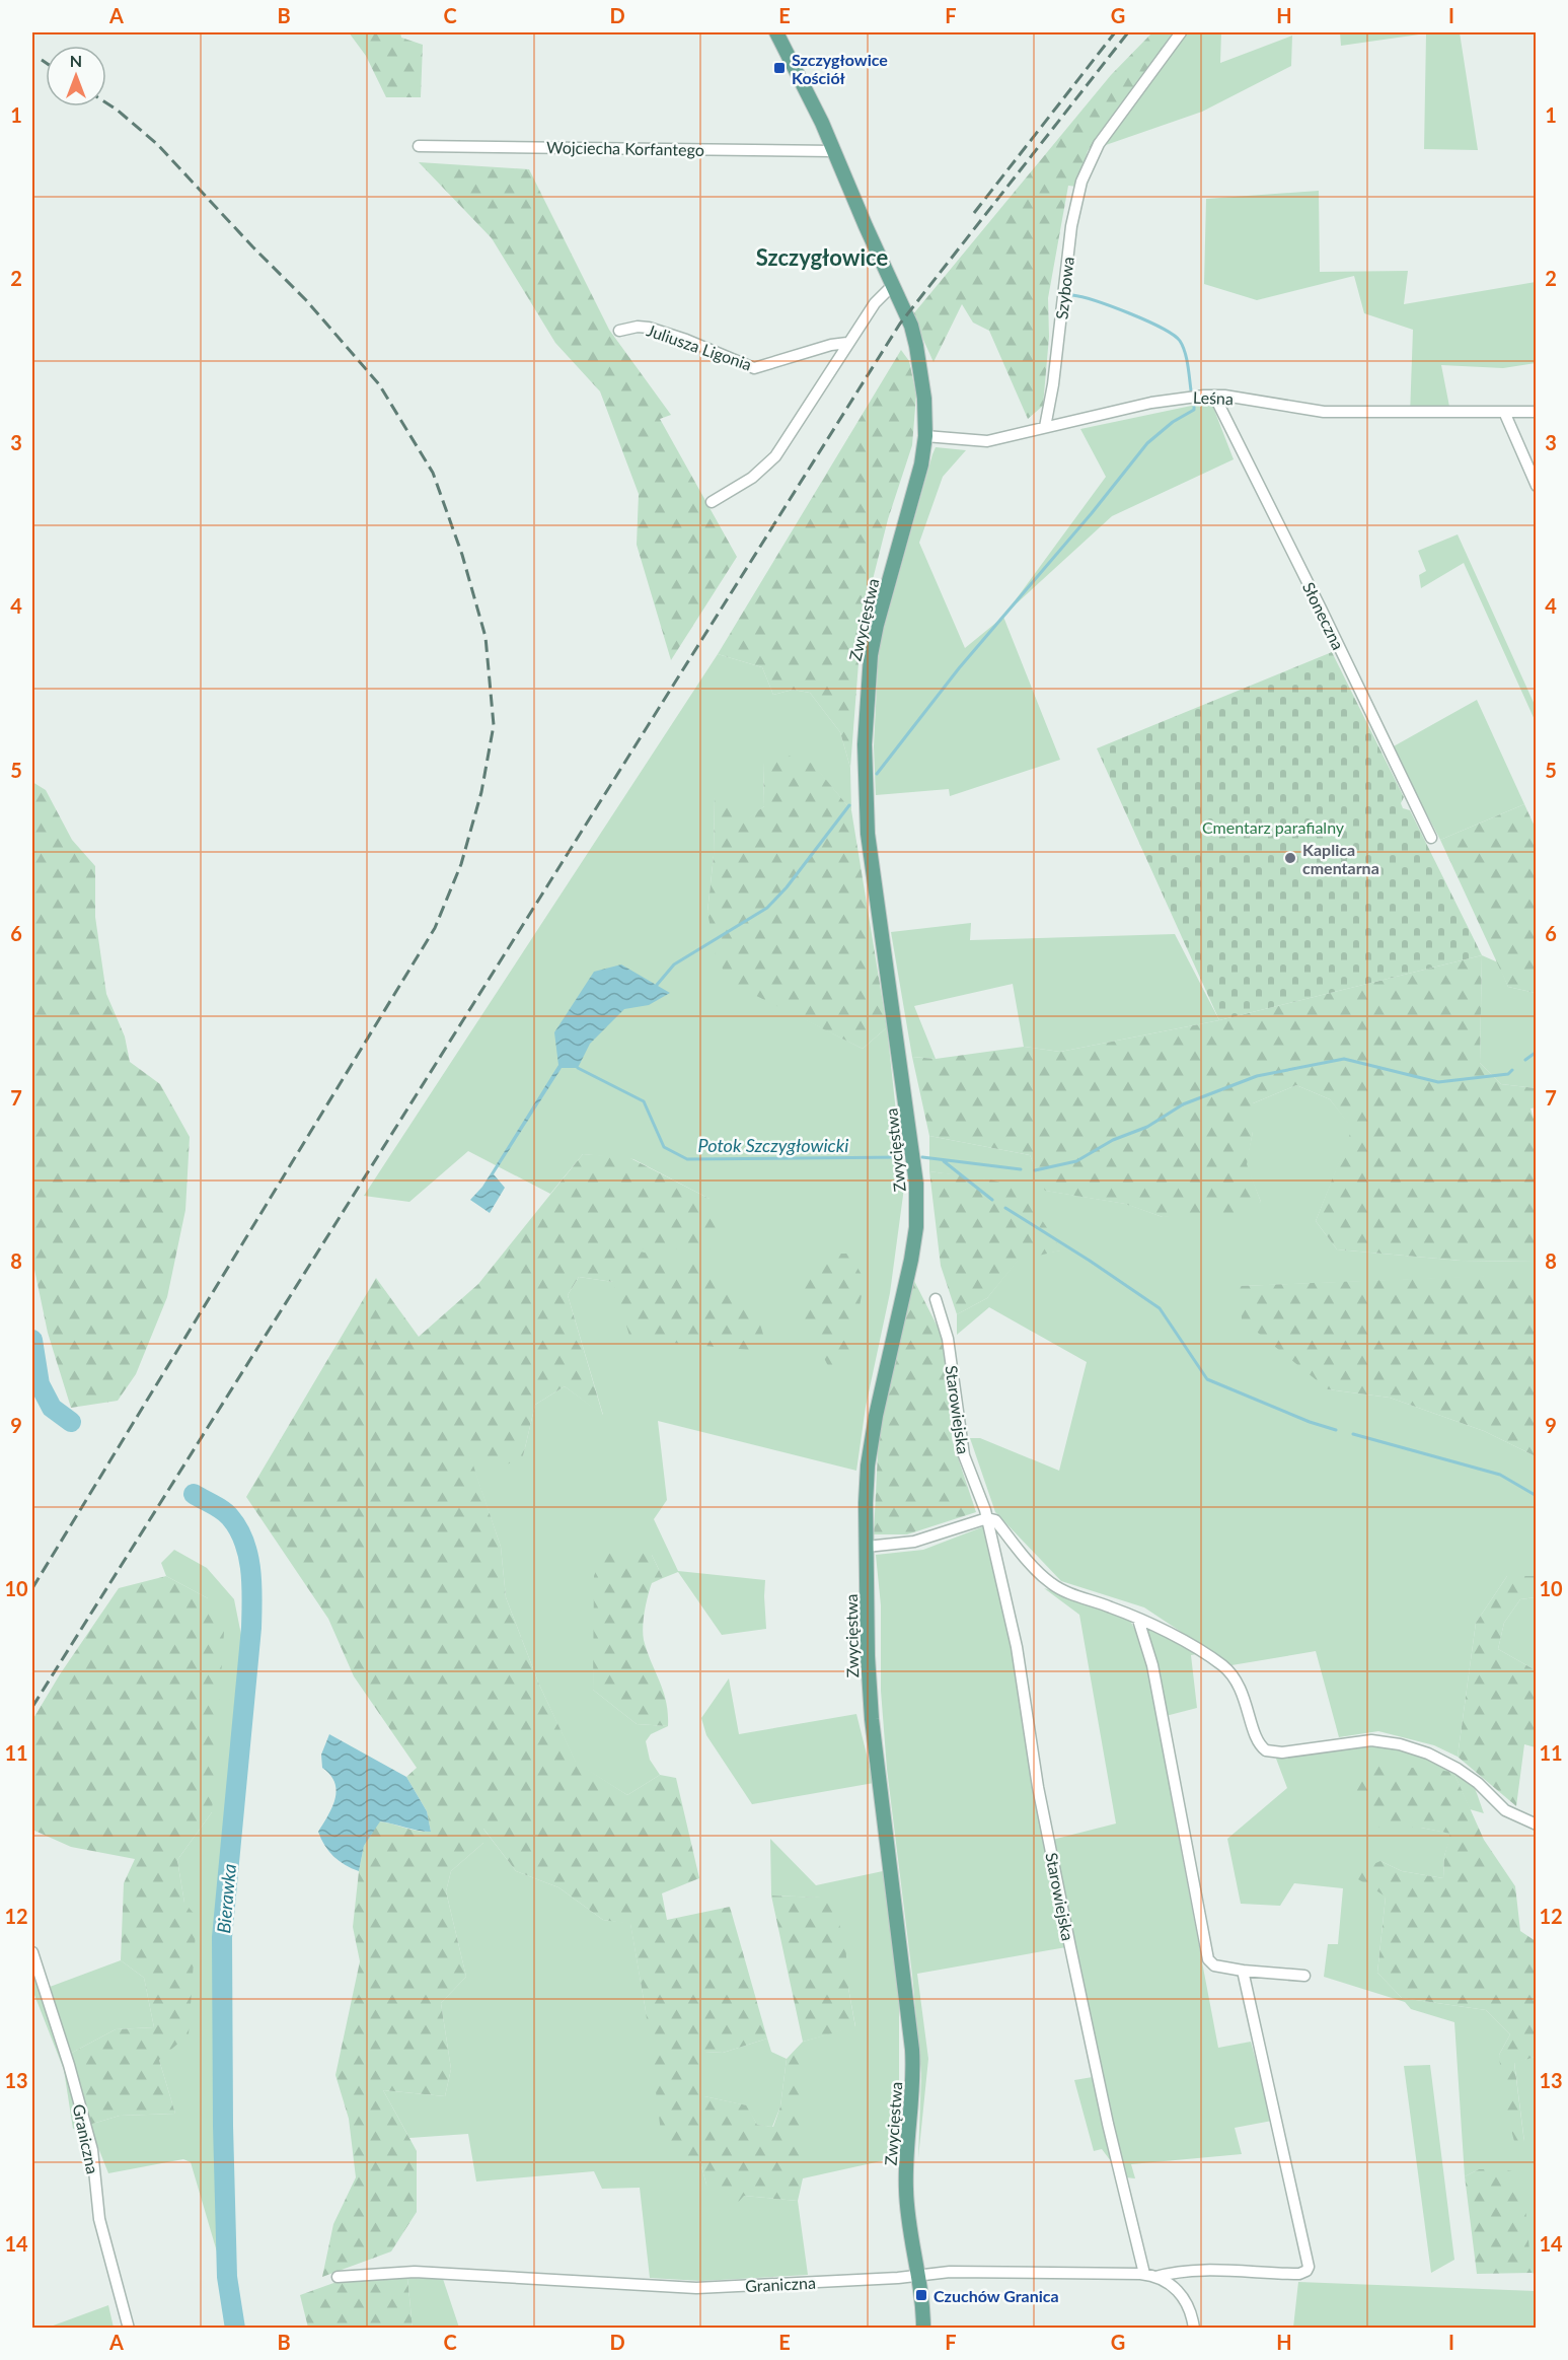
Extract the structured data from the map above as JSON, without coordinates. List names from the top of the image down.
{
  "streets": {
    "main road": ["Zwycięstwa"],
    "street": [
      "Wojciecha Korfantego",
      "Szybowa",
      "Juliusza Ligonia",
      "Leśna",
      "Słoneczna",
      "Starowiejska",
      "Graniczna"
    ]
  },
  "crossings": [
    ["Wojciecha Korfantego", "Zwycięstwa"],
    ["Szybowa", "Leśna"],
    ["Leśna", "Słoneczna"],
    ["Leśna", "Zwycięstwa"],
    ["Zwycięstwa", "Graniczna"],
    ["Starowiejska", "Graniczna"]
  ],
  "districts": ["Szczygłowice"],
  "water": ["Potok Szczygłowicki", "Bierawka"],
  "parks": ["Cmentarz parafialny"],
  "places": {
    "transit": ["Szczygłowice Kościół", "Czuchów Granica"],
    "other": ["Kaplica cmentarna"]
  },
  "north": "top",
  "grid": {
    "columns": [
      "A",
      "B",
      "C",
      "D",
      "E",
      "F",
      "G",
      "H",
      "I"
    ],
    "rows": [
      "1",
      "2",
      "3",
      "4",
      "5",
      "6",
      "7",
      "8",
      "9",
      "10",
      "11",
      "12",
      "13",
      "14"
    ]
  }
}
